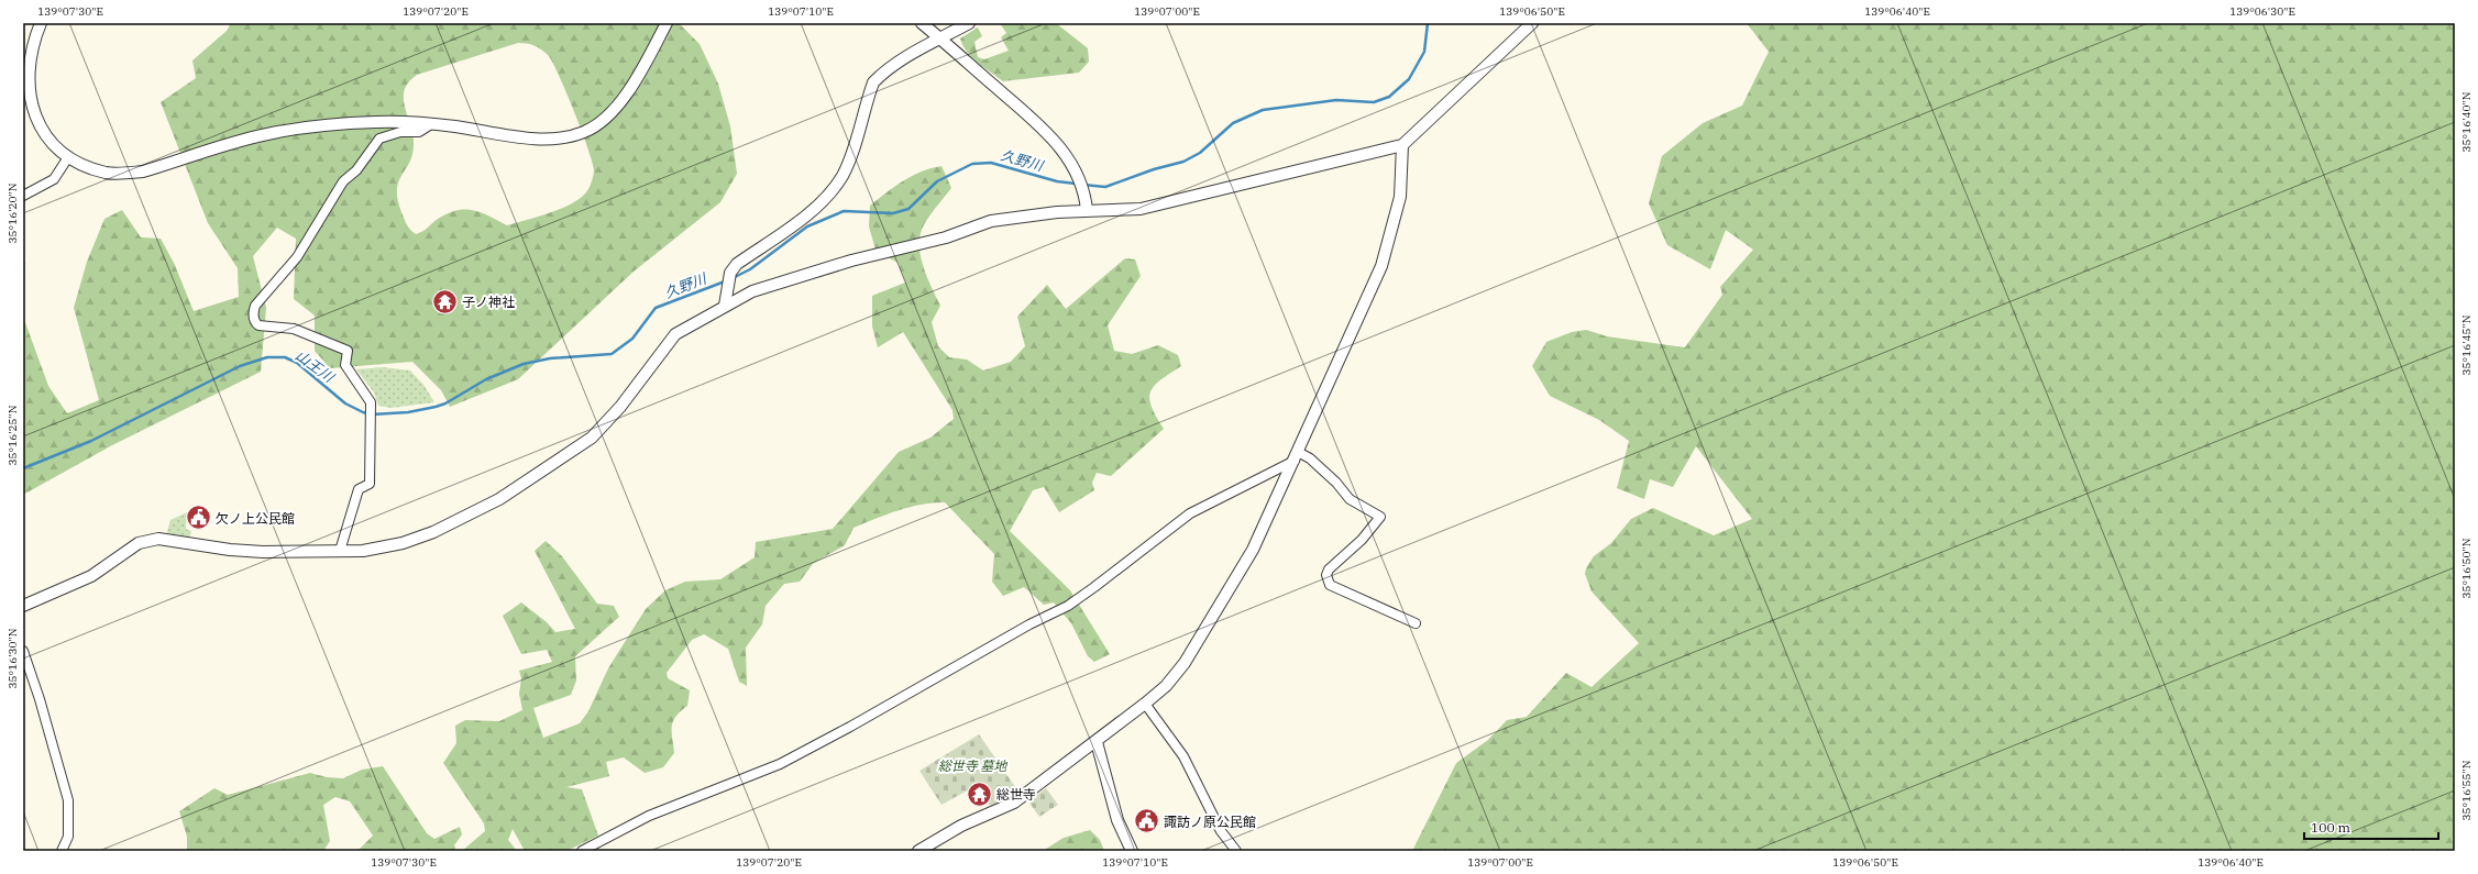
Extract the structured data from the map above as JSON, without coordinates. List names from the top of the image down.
{
  "water": ["久野川", "山王川"],
  "parks": ["総世寺 墓地"],
  "places": {
    "temple": ["子ノ神社", "総世寺"],
    "public building": ["欠ノ上公民館", "諏訪ノ原公民館"]
  },
  "scale_bar": "100 m",
  "coordinates": [
    "139°07'30\"E",
    "139°07'20\"E",
    "139°07'10\"E",
    "139°07'00\"E",
    "139°06'50\"E",
    "139°06'40\"E",
    "139°06'30\"E",
    "35°16'40\"N",
    "35°16'20\"N",
    "35°16'45\"N",
    "35°16'25\"N",
    "35°16'50\"N",
    "35°16'30\"N",
    "35°16'55\"N"
  ]
}
